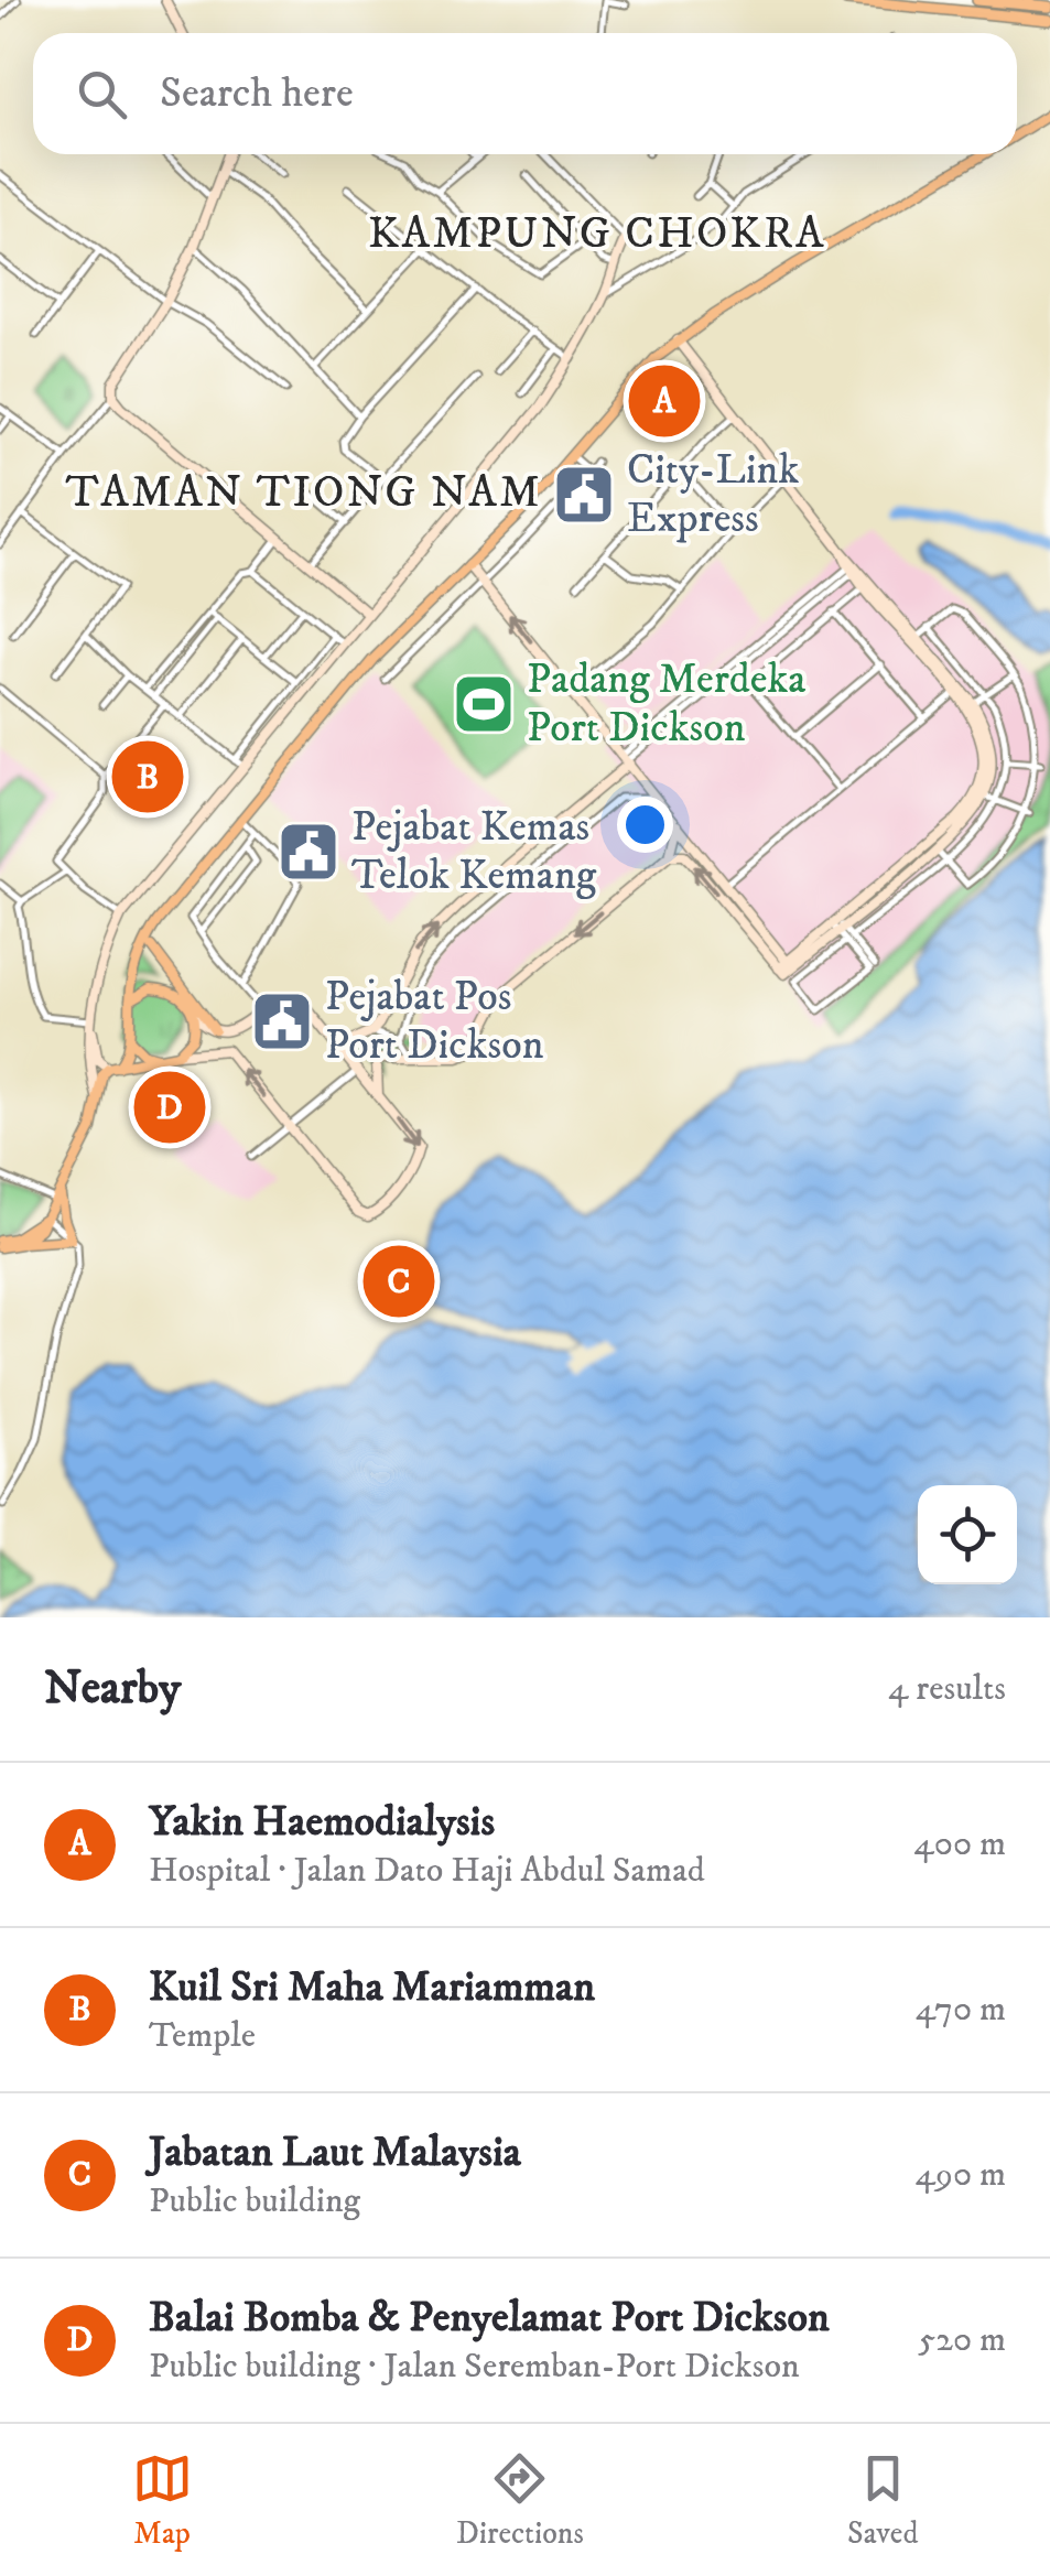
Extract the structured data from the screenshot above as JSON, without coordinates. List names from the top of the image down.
{
  "districts": ["KAMPUNG CHOKRA", "TAMAN TIONG NAM"],
  "places": {
    "public building": ["City-Link Express", "Pejabat Kemas Telok Kemang", "Pejabat Pos Port Dickson"],
    "sports": ["Padang Merdeka Port Dickson"]
  },
  "page": {
    "search": "Search here",
    "pins": [
      "A",
      "B",
      "D",
      "C"
    ],
    "heading": ["Nearby", "4 results"],
    "list": [
      {
        "mark": "A",
        "name": "Yakin Haemodialysis",
        "note": "Hospital · Jalan Dato Haji Abdul Samad",
        "value": "400 m"
      },
      {
        "mark": "B",
        "name": "Kuil Sri Maha Mariamman",
        "note": "Temple",
        "value": "470 m"
      },
      {
        "mark": "C",
        "name": "Jabatan Laut Malaysia",
        "note": "Public building",
        "value": "490 m"
      },
      {
        "mark": "D",
        "name": "Balai Bomba & Penyelamat Port Dickson",
        "note": "Public building · Jalan Seremban-Port Dickson",
        "value": "520 m"
      }
    ],
    "nav": ["Map", "Directions", "Saved"]
  }
}
